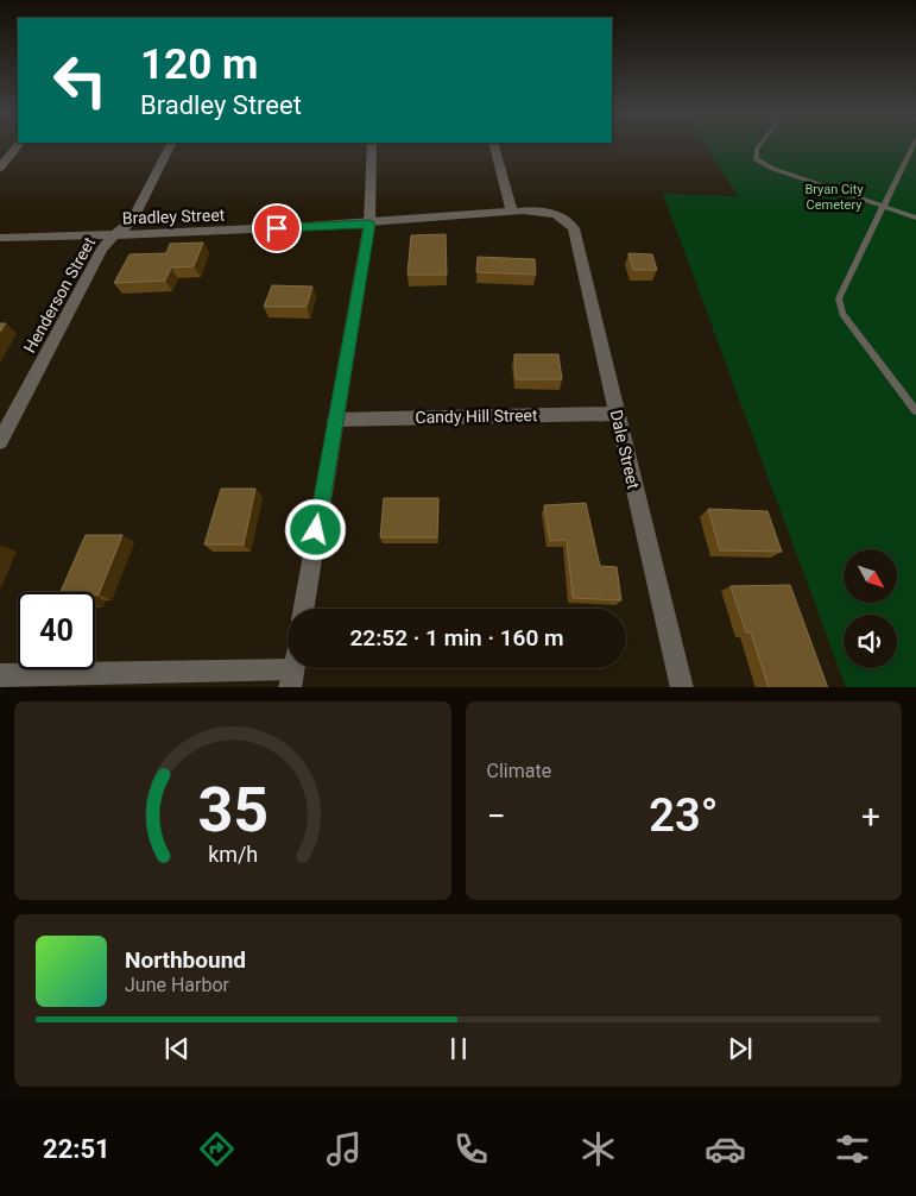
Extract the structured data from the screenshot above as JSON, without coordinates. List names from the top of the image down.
{
  "streets": {
    "street": [
      "Bradley Street",
      "Henderson Street",
      "Candy Hill Street",
      "Dale Street"
    ]
  },
  "crossings": [
    ["Bradley Street", "Henderson Street"],
    ["Bradley Street", "Dale Street"],
    ["Candy Hill Street", "Dale Street"]
  ],
  "parks": ["Bryan City Cemetery"],
  "north": "bottom right",
  "page": {
    "turn": ["120 m", "Bradley Street"],
    "limit": "40",
    "trip": "22:52 · 1 min · 160 m",
    "tile": "Climate",
    "heat": ["−", "23°", "+"],
    "song": ["Northbound", "June Harbor"],
    "tabs": "22:51",
    "gauge": ["35", "km/h"]
  }
}
